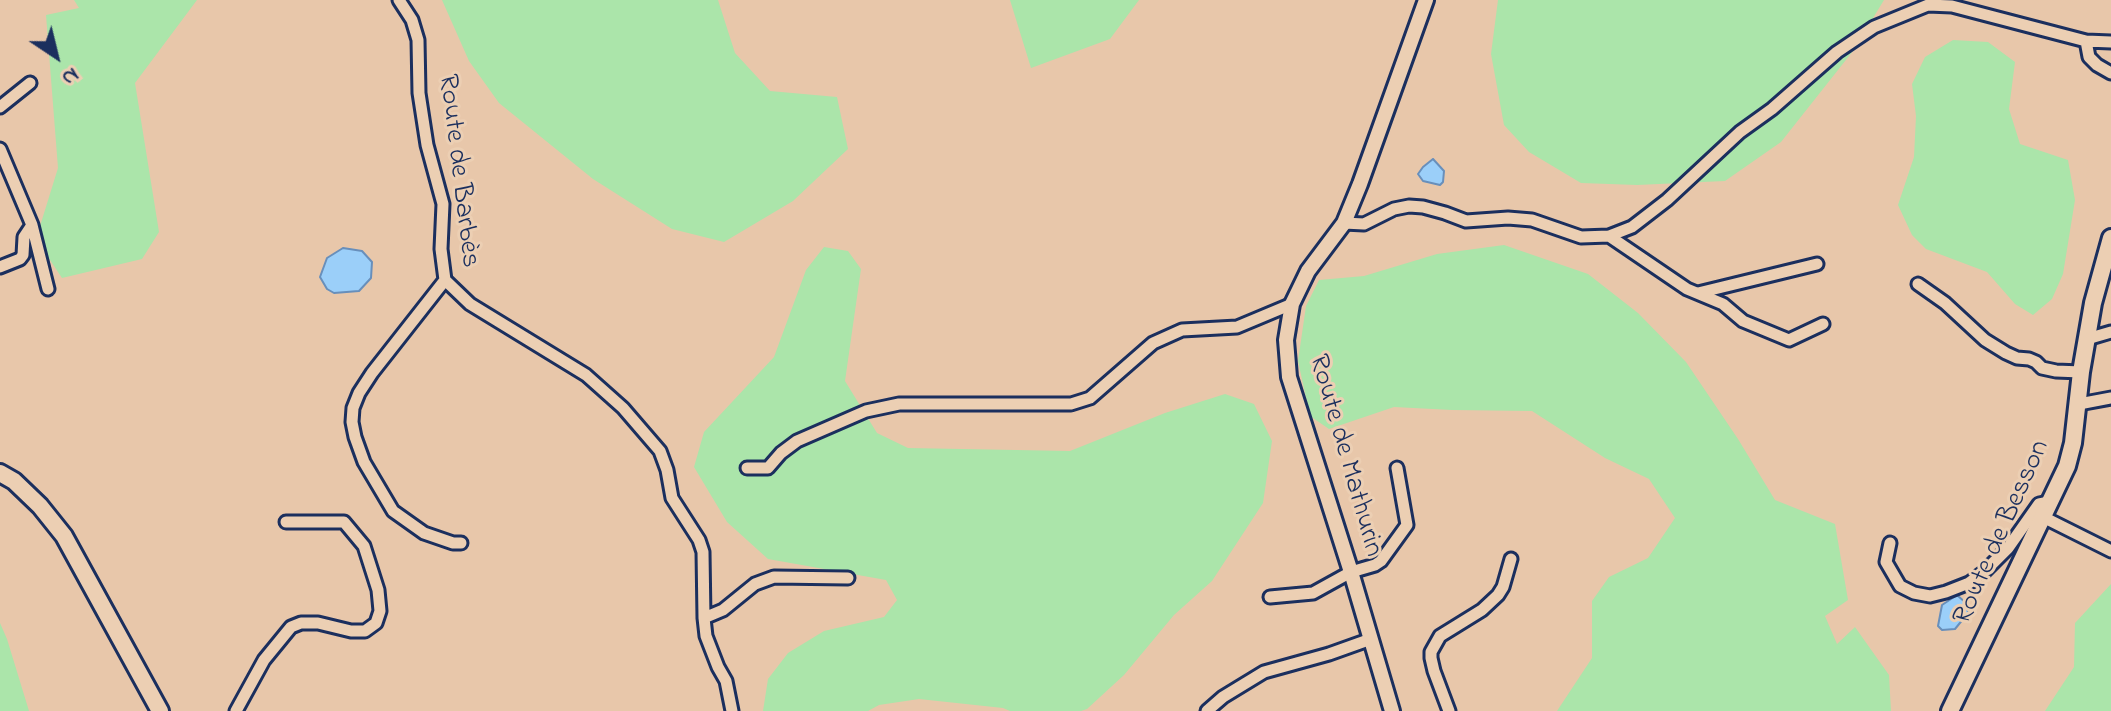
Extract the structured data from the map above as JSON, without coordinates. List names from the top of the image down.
{
  "streets": {
    "main road": ["Route de Besson"],
    "street": ["Route de Barbès", "Route de Mathurin"]
  },
  "north": "bottom right"
}
